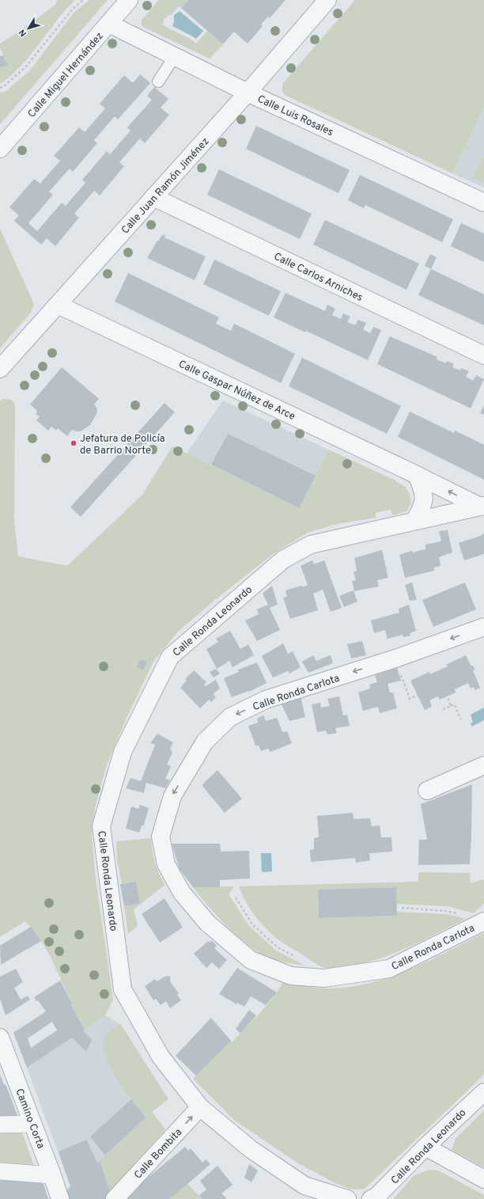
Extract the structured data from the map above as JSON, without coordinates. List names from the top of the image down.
{
  "streets": {
    "street": [
      "Calle Miguel Hernández",
      "Calle Luis Rosales",
      "Calle Juan Ramón Jiménez",
      "Calle Carlos Arniches",
      "Calle Gaspar Núñez de Arce",
      "Calle Ronda Leonardo",
      "Calle Ronda Carlota",
      "Camino Corta",
      "Calle Bombita"
    ]
  },
  "crossings": [
    ["Calle Miguel Hernández", "Calle Luis Rosales"],
    ["Calle Luis Rosales", "Calle Juan Ramón Jiménez"],
    ["Calle Juan Ramón Jiménez", "Calle Carlos Arniches"],
    ["Calle Juan Ramón Jiménez", "Calle Gaspar Núñez de Arce"],
    ["Calle Gaspar Núñez de Arce", "Calle Ronda Leonardo"],
    ["Calle Ronda Leonardo", "Calle Bombita"]
  ],
  "one_way": ["Calle Bombita"],
  "places": ["Jefatura de Policía de Barrio Norte"],
  "north": "bottom left"
}
